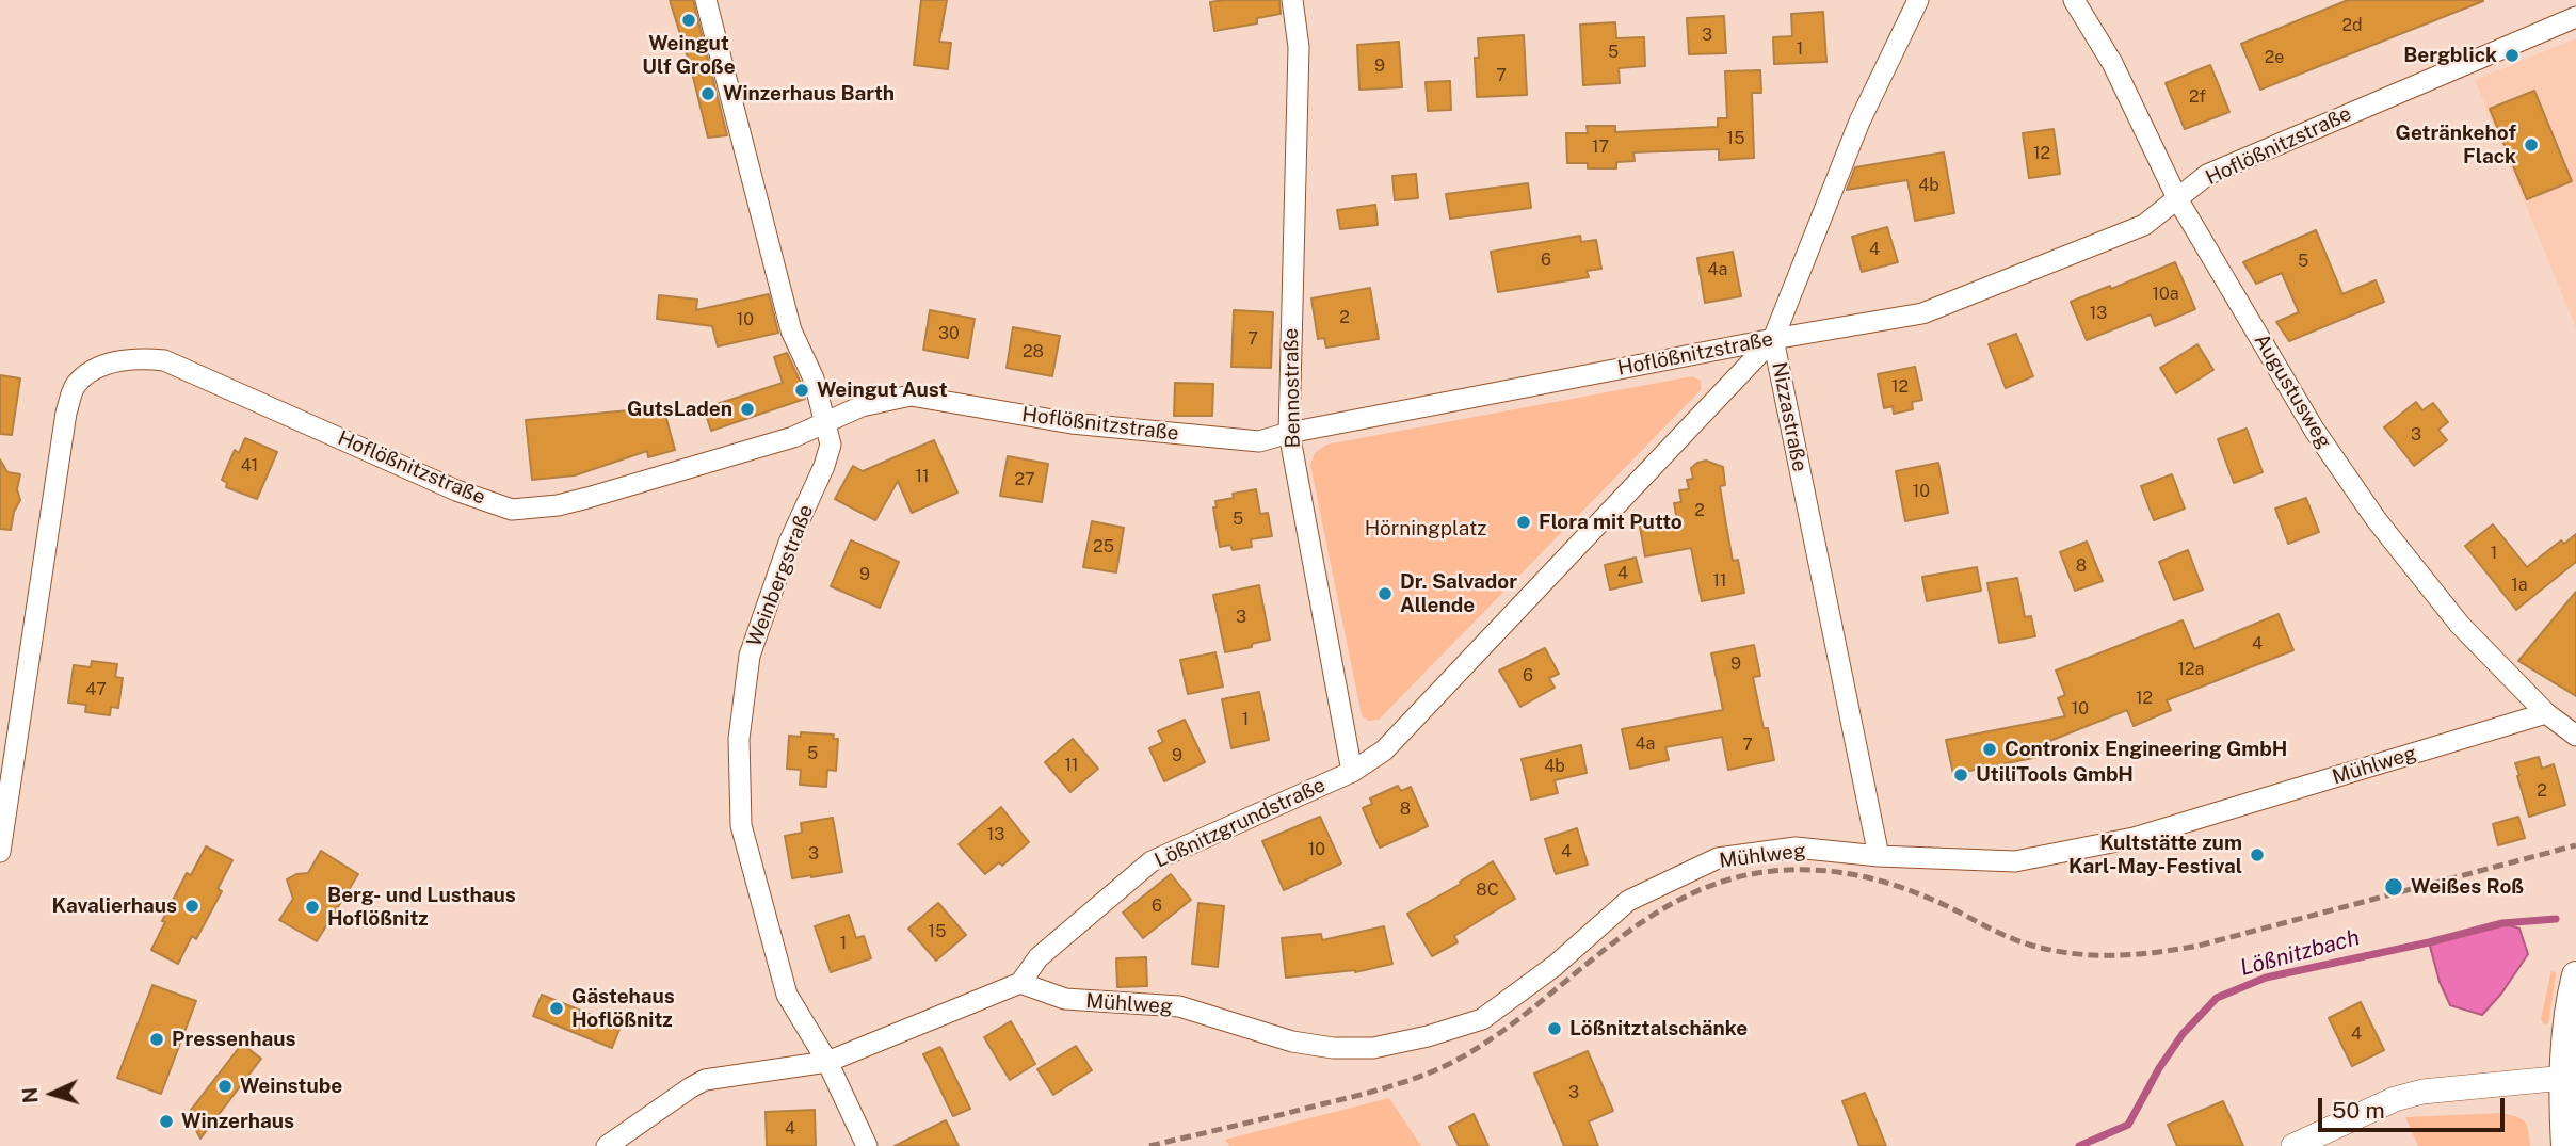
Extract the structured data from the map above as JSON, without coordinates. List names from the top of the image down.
{
  "streets": {
    "street": [
      "Hoflößnitzstraße",
      "Bennostraße",
      "Augustusweg",
      "Nizzastraße",
      "Weinbergstraße",
      "Mühlweg",
      "Lößnitzgrundstraße"
    ]
  },
  "crossings": [
    ["Hoflößnitzstraße", "Bennostraße"],
    ["Hoflößnitzstraße", "Augustusweg"],
    ["Hoflößnitzstraße", "Nizzastraße"],
    ["Hoflößnitzstraße", "Weinbergstraße"],
    ["Hoflößnitzstraße", "Lößnitzgrundstraße"],
    ["Bennostraße", "Lößnitzgrundstraße"],
    ["Augustusweg", "Mühlweg"],
    ["Nizzastraße", "Mühlweg"],
    ["Nizzastraße", "Lößnitzgrundstraße"],
    ["Mühlweg", "Lößnitzgrundstraße"]
  ],
  "water": ["Lößnitzbach"],
  "parks": ["Hörningplatz"],
  "places": [
    "Weingut Ulf Große",
    "Bergblick",
    "Winzerhaus Barth",
    "Getränkehof Flack",
    "Weingut Aust",
    "GutsLaden",
    "Flora mit Putto",
    "Dr. Salvador Allende",
    "Contronix Engineering GmbH",
    "UtiliTools GmbH",
    "Kultstätte zum Karl-May-Festival",
    "Weißes Roß",
    "Kavalierhaus",
    "Berg- und Lusthaus Hoflößnitz",
    "Gästehaus Hoflößnitz",
    "Lößnitztalschänke",
    "Pressenhaus",
    "Weinstube",
    "Winzerhaus"
  ],
  "house_numbers": [
    "2d",
    "3",
    "1",
    "5",
    "2e",
    "9",
    "7",
    "2f",
    "15",
    "17",
    "12",
    "4b",
    "4",
    "6",
    "5",
    "4a",
    "10a",
    "13",
    "2",
    "10",
    "30",
    "7",
    "28",
    "12",
    "3",
    "41",
    "11",
    "27",
    "10",
    "2",
    "5",
    "25",
    "1",
    "8",
    "4",
    "9",
    "11",
    "1a",
    "3",
    "4",
    "9",
    "12a",
    "6",
    "47",
    "12",
    "10",
    "1",
    "4a",
    "7",
    "5",
    "9",
    "11",
    "4b",
    "2",
    "8",
    "13",
    "10",
    "4",
    "3",
    "8C",
    "6",
    "15",
    "1",
    "4",
    "3",
    "4"
  ],
  "scale_bar": "50 m",
  "north": "left"
}
